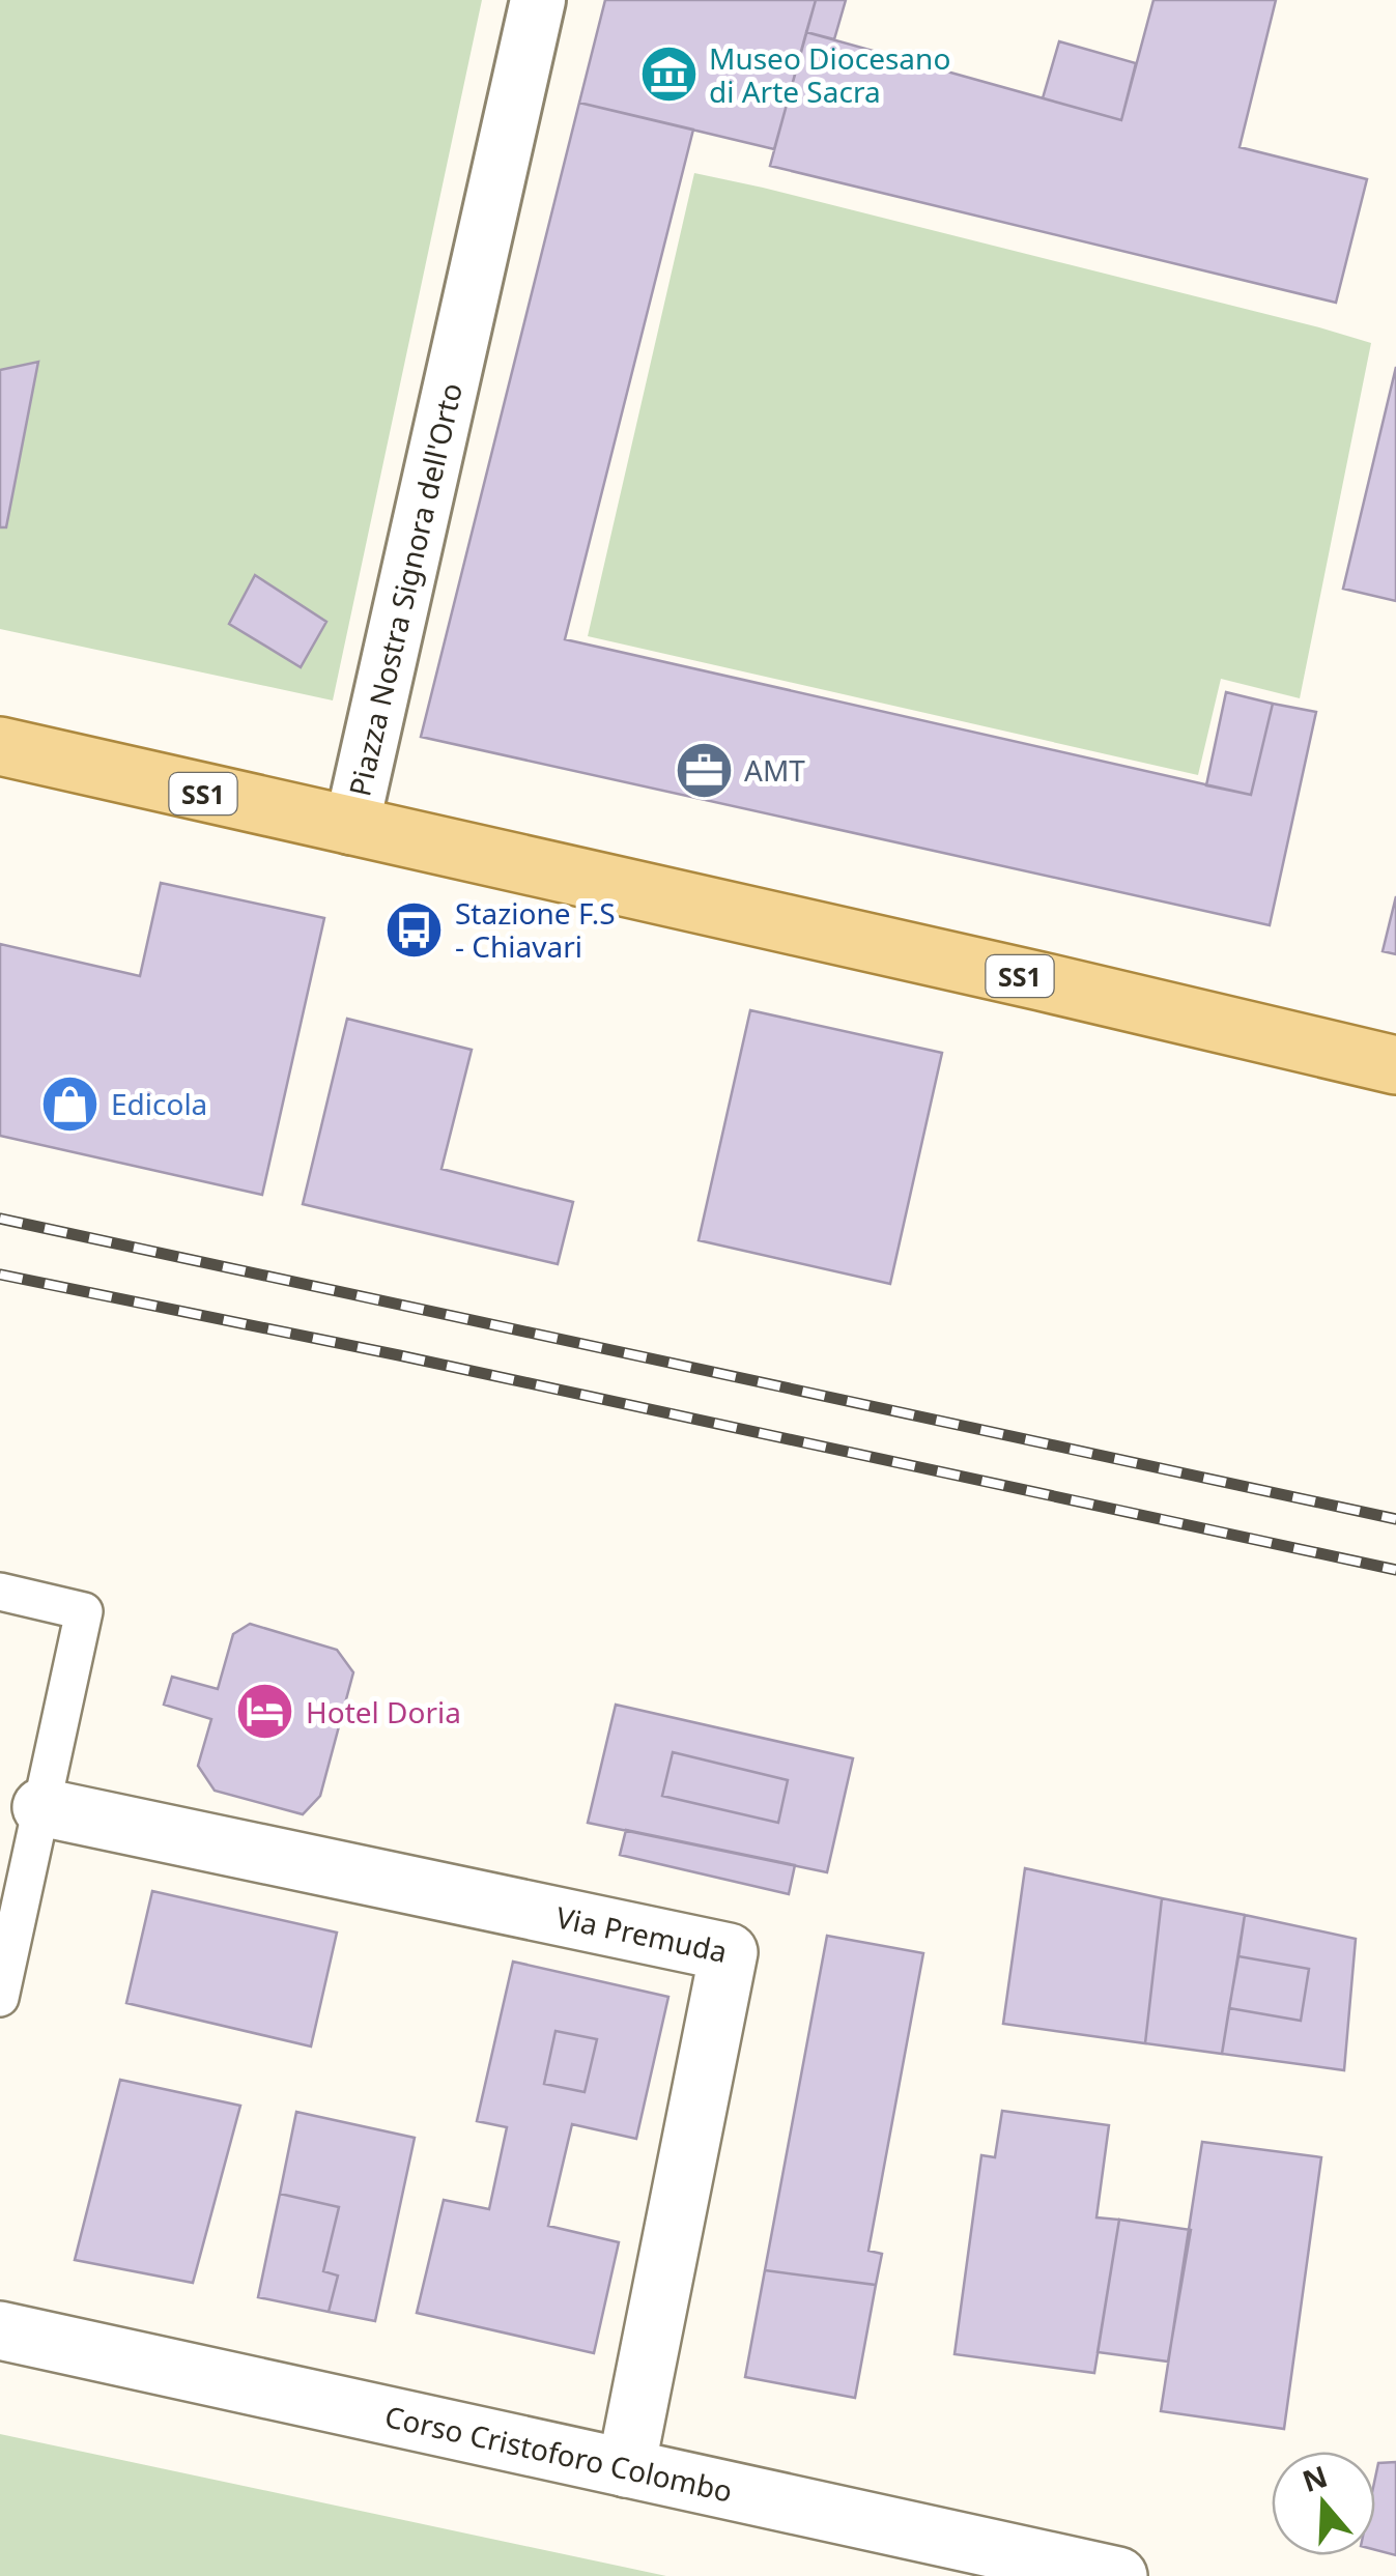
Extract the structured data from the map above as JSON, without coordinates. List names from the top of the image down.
{
  "streets": {
    "main road": ["Piazza Nostra Signora dell'Orto", "SS1"],
    "street": ["Via Premuda", "Corso Cristoforo Colombo"]
  },
  "crossings": [
    ["Piazza Nostra Signora dell'Orto", "SS1"],
    ["Via Premuda", "Corso Cristoforo Colombo"]
  ],
  "places": {
    "museum": ["Museo Diocesano di Arte Sacra"],
    "office": ["AMT"],
    "bus stop": ["Stazione F.S - Chiavari"],
    "shop": ["Edicola"],
    "hotel": ["Hotel Doria"]
  },
  "north": "top"
}
